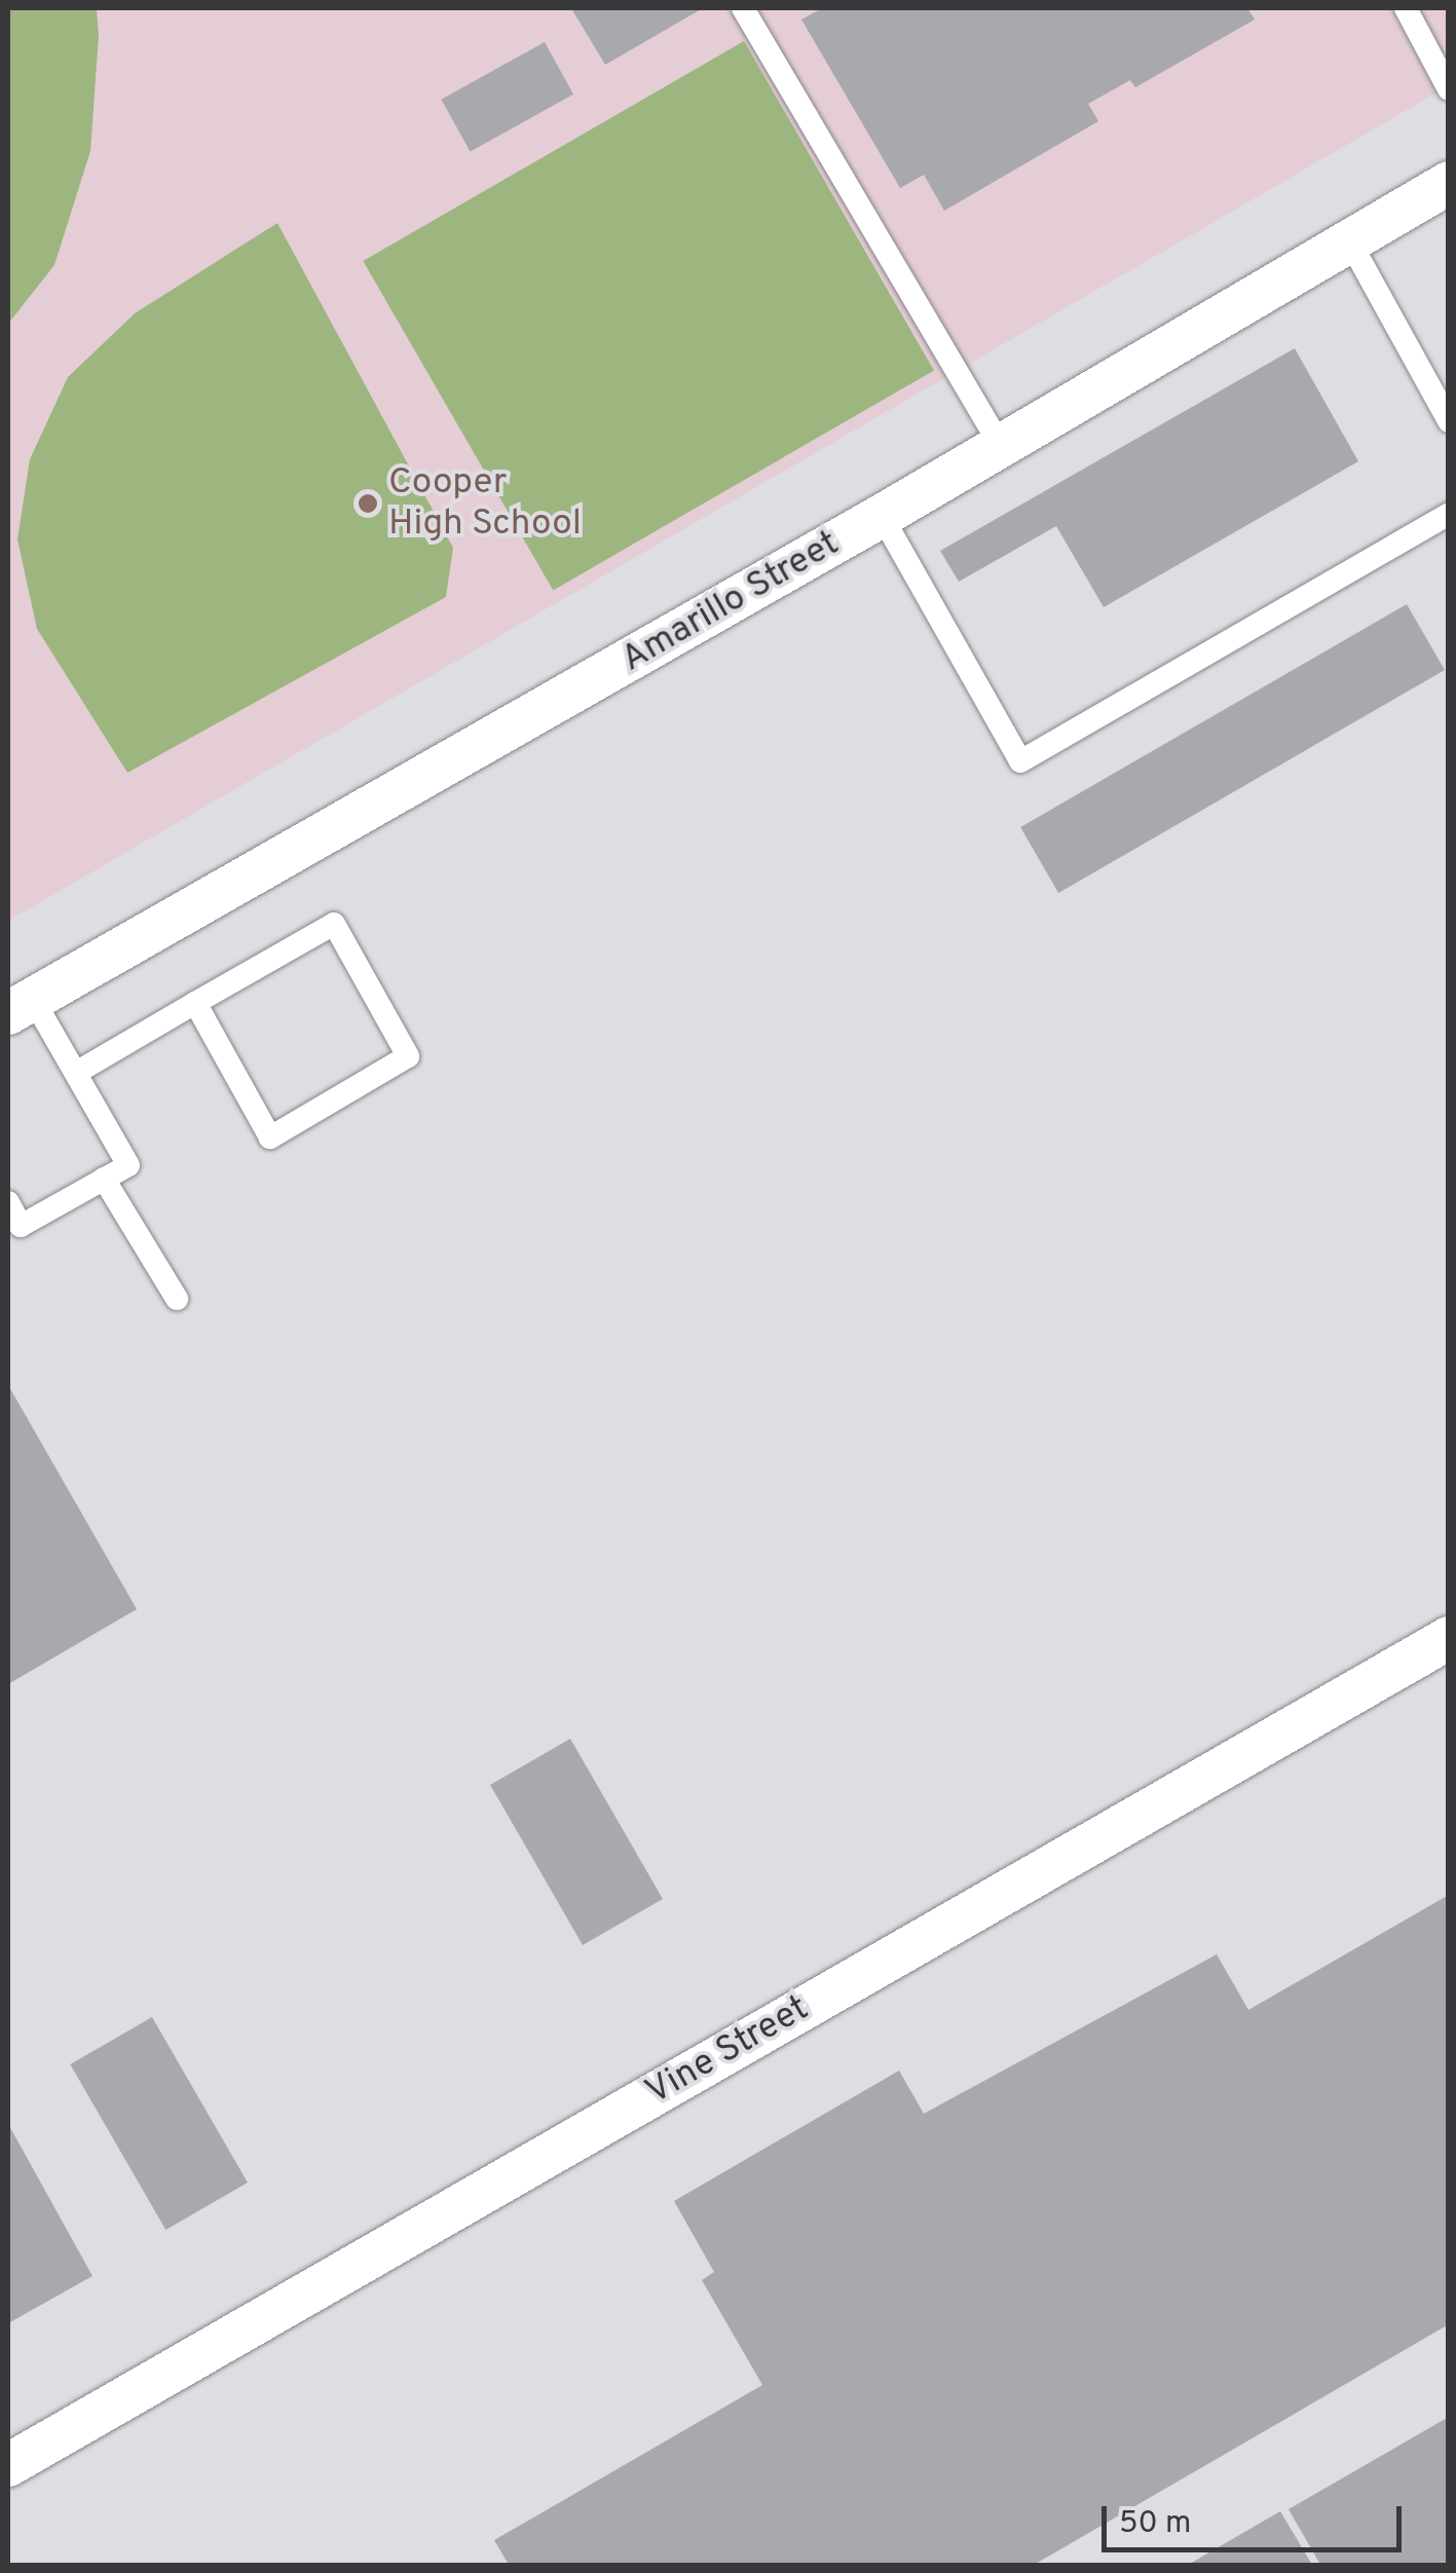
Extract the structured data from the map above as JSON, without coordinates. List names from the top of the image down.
{
  "streets": {
    "street": ["Amarillo Street", "Vine Street"]
  },
  "places": ["Cooper High School"],
  "scale_bar": "50 m"
}
